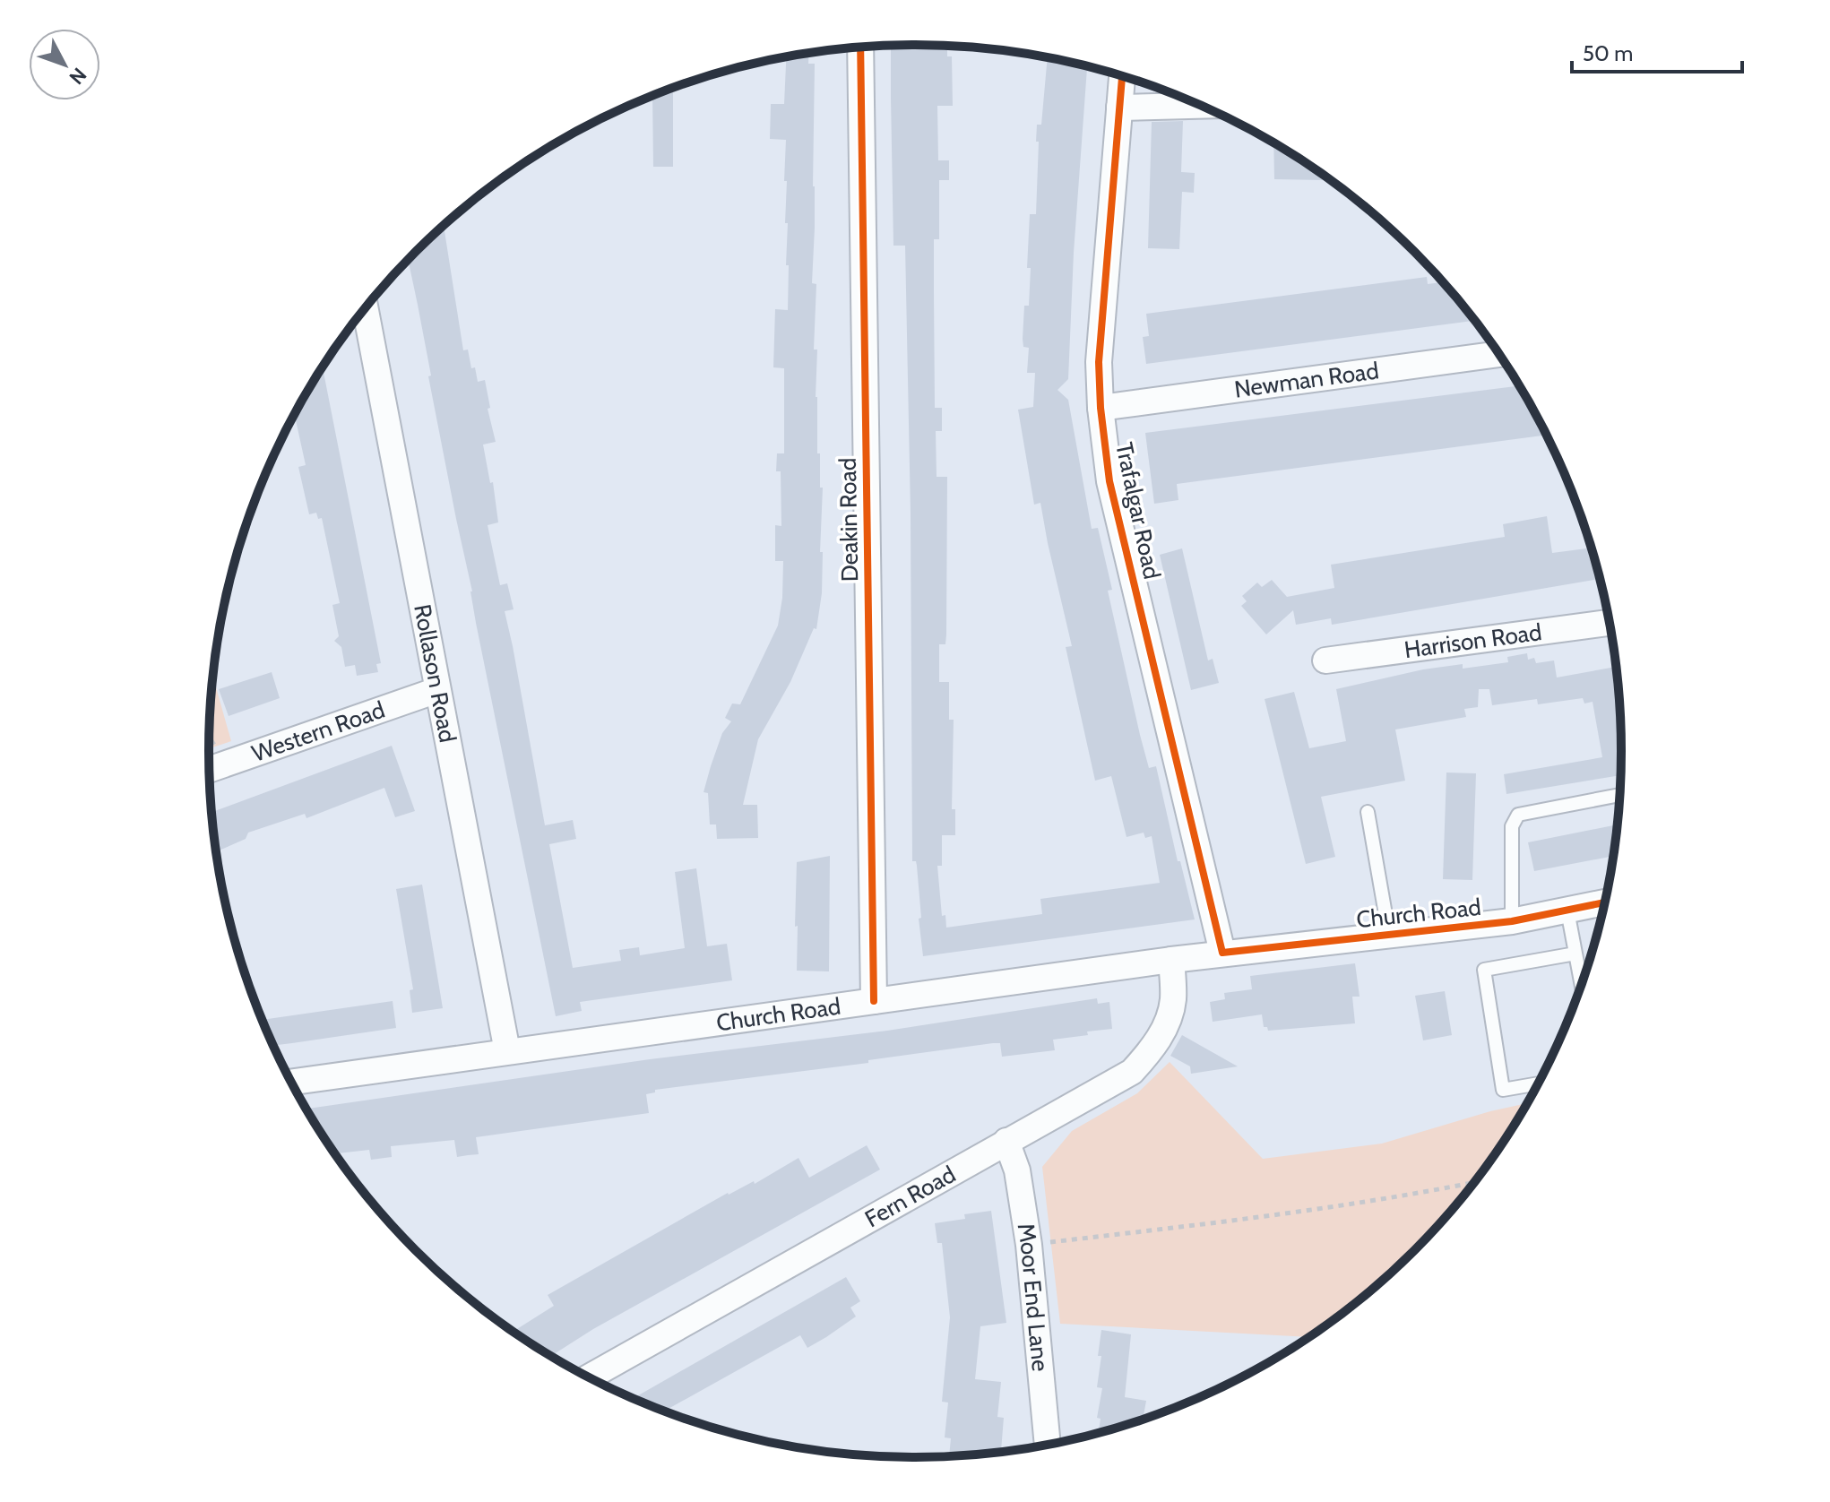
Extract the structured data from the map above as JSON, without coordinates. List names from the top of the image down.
{
  "streets": {
    "street": [
      "Newman Road",
      "Trafalgar Road",
      "Deakin Road",
      "Harrison Road",
      "Rollason Road",
      "Western Road",
      "Church Road",
      "Fern Road",
      "Moor End Lane"
    ]
  },
  "crossings": [
    ["Newman Road", "Trafalgar Road"],
    ["Trafalgar Road", "Church Road"],
    ["Deakin Road", "Church Road"],
    ["Rollason Road", "Western Road"],
    ["Rollason Road", "Church Road"],
    ["Church Road", "Fern Road"],
    ["Fern Road", "Moor End Lane"]
  ],
  "scale_bar": "50 m",
  "north": "bottom right"
}
